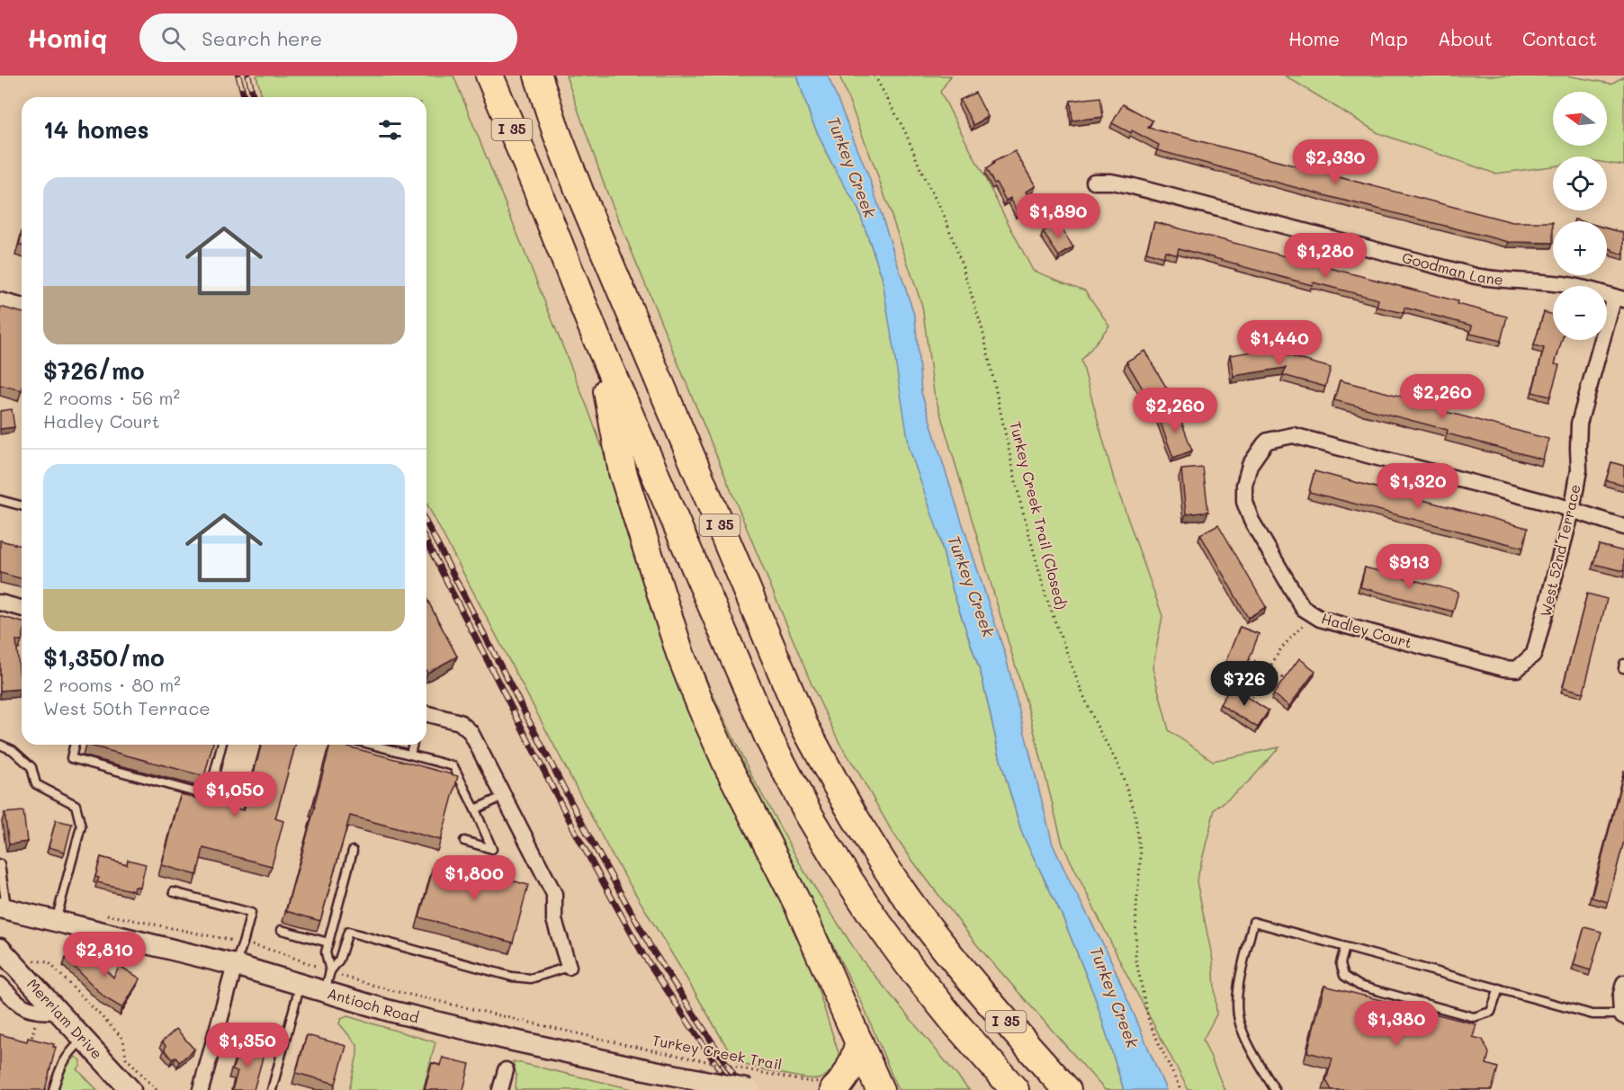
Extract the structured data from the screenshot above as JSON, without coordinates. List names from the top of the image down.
{
  "streets": {
    "highway": ["I 35"],
    "main road": ["Antioch Road", "Merriam Drive"],
    "street": ["Goodman Lane", "West 52nd Terrace", "Hadley Court"],
    "path": ["Turkey Creek Trail (Closed)", "Turkey Creek Trail"]
  },
  "crossings": [
    ["Goodman Lane", "West 52nd Terrace"],
    ["West 52nd Terrace", "Hadley Court"]
  ],
  "water": ["Turkey Creek"],
  "north": "left",
  "page": {
    "header": "Homiq",
    "search": "Search here",
    "nav": [
      "Home",
      "Map",
      "About",
      "Contact"
    ],
    "map_buttons": ["+", "−"],
    "heading": "14 homes",
    "price": [
      "$2,330",
      "$1,890",
      "$1,280",
      "$1,440",
      "$2,260",
      "$2,260",
      "$1,320",
      "$913",
      "$726",
      "$1,050",
      "$1,800",
      "$2,810",
      "$1,380",
      "$1,350"
    ],
    "list": [
      {
        "name": "$726/mo",
        "note": "2 rooms · 56 m² · Hadley Court"
      },
      {
        "name": "$1,350/mo",
        "note": "2 rooms · 80 m² · West 50th Terrace"
      }
    ]
  }
}
